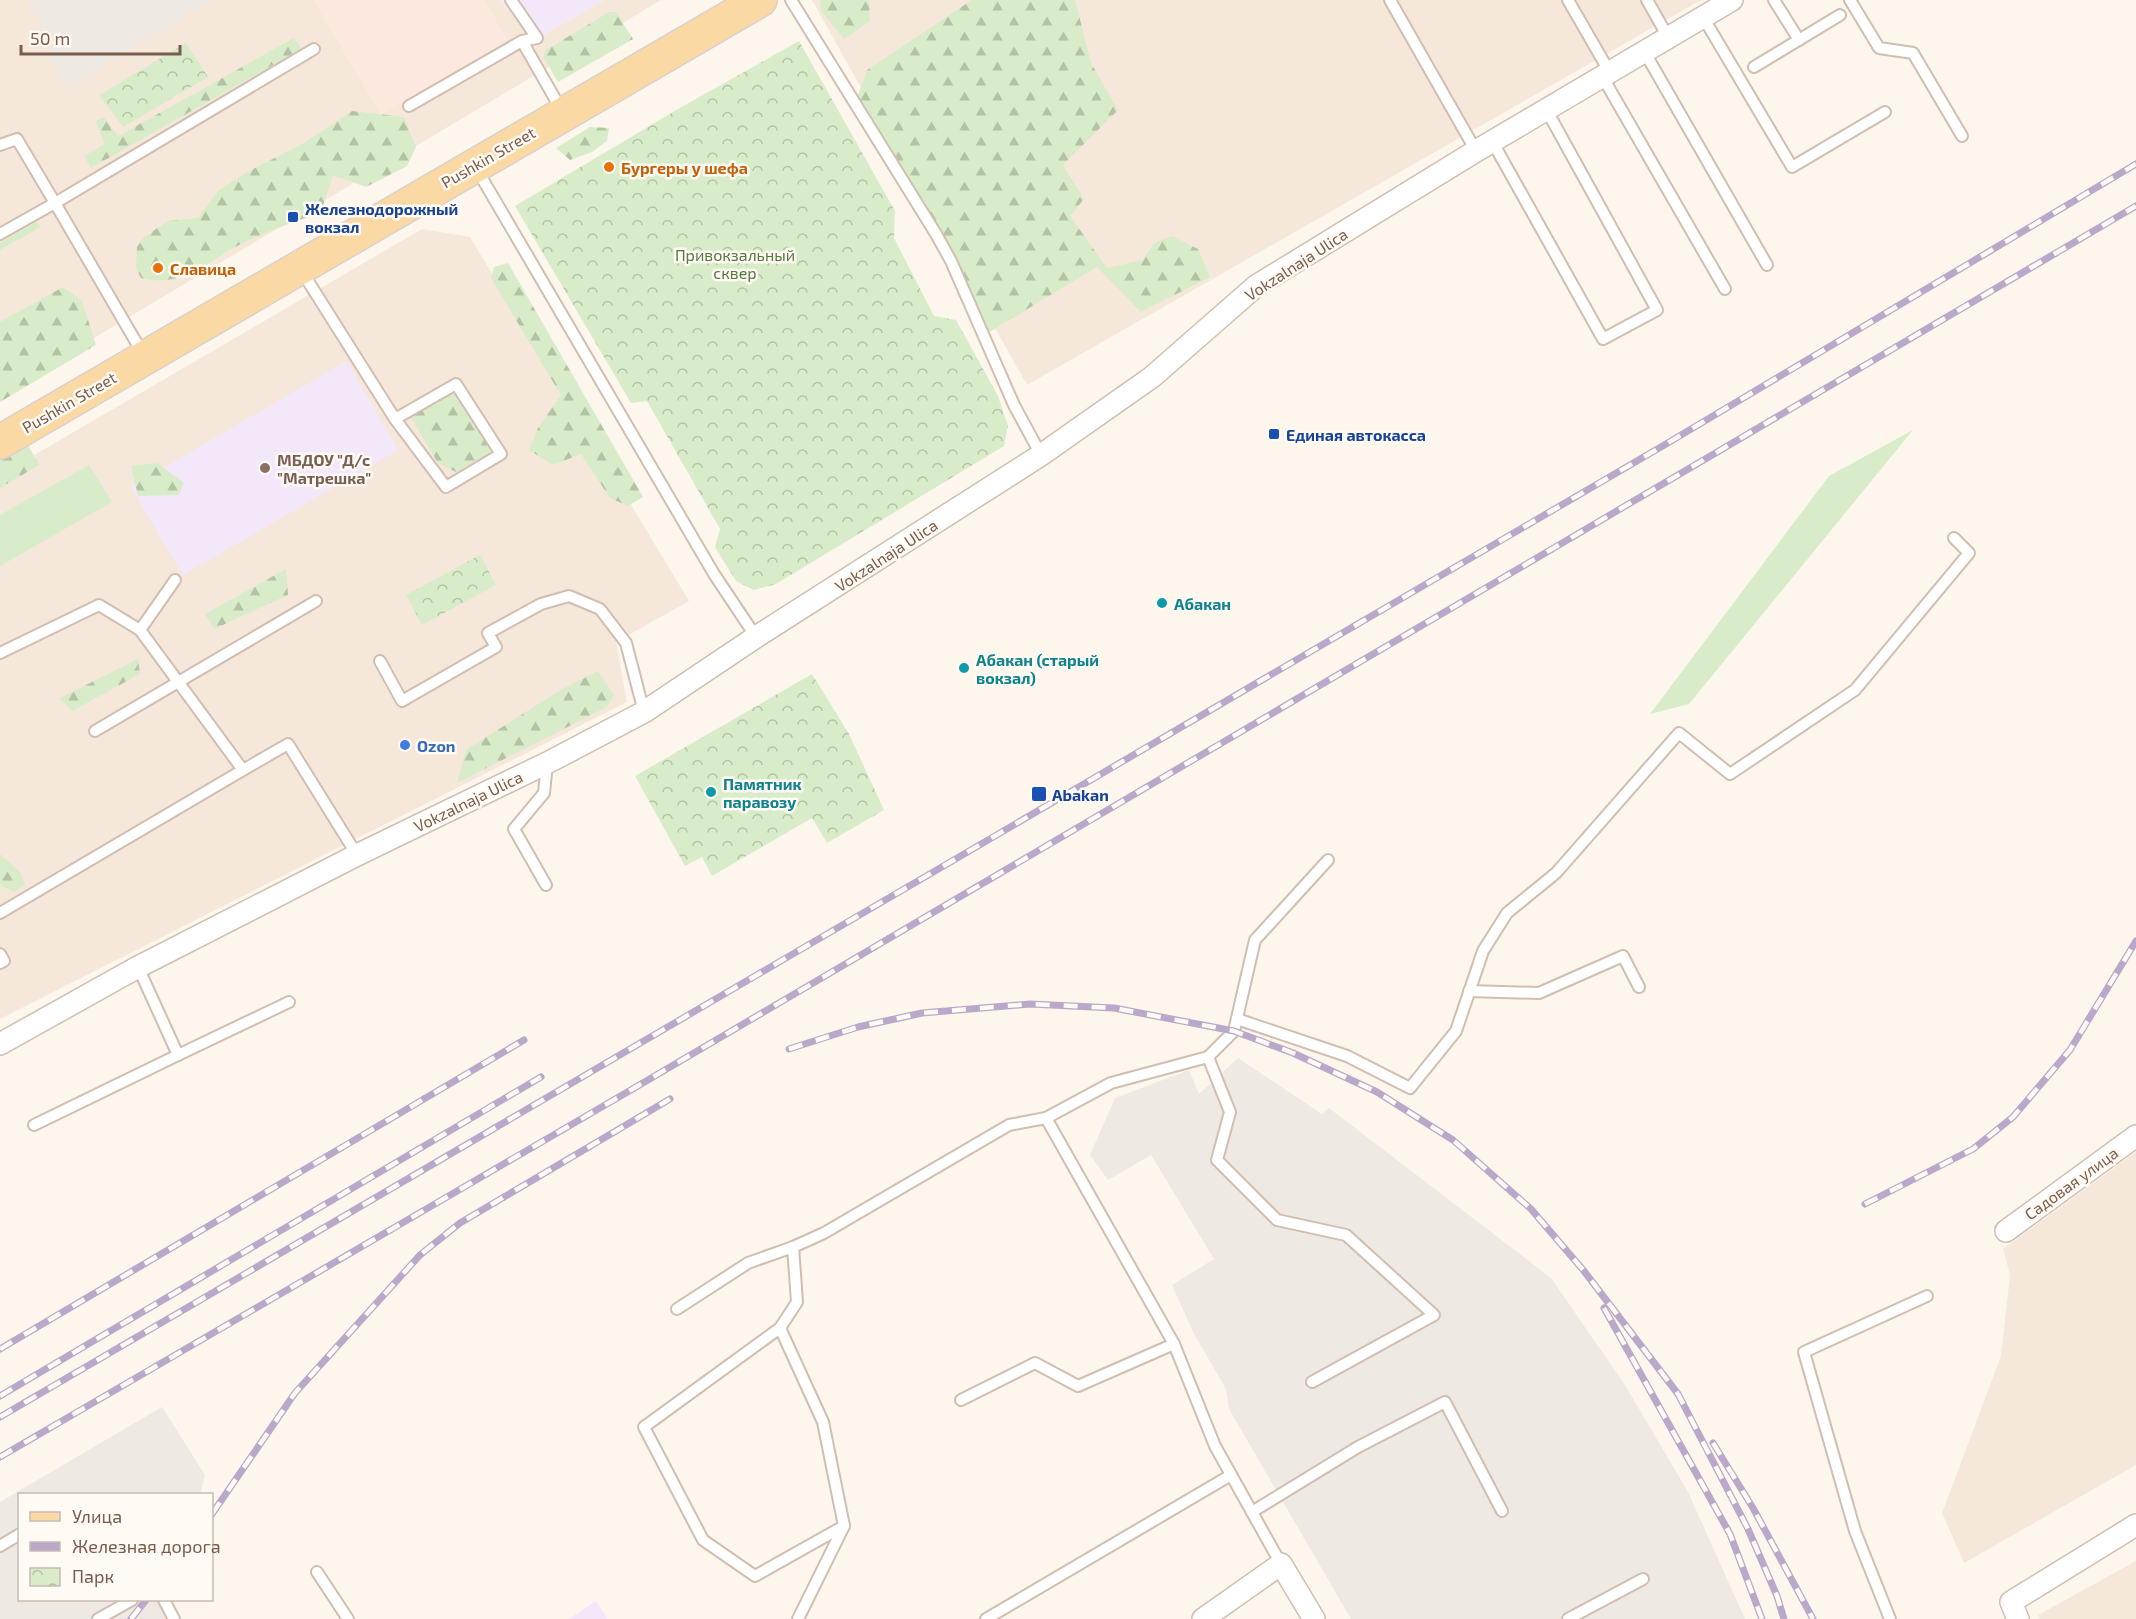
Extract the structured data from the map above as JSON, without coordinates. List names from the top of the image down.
{
  "streets": {
    "main road": ["Pushkin Street"],
    "street": ["Vokzalnaja Ulica", "Садовая улица"]
  },
  "parks": ["Привокзальный сквер"],
  "places": {
    "other": [
      "Бургеры у шефа",
      "Славица",
      "МБДОУ \"Д/с \"Матрешка\"",
      "Абакан",
      "Абакан (старый вокзал)",
      "Ozon",
      "Памятник паравозу"
    ],
    "transit": ["Железнодорожный вокзал", "Единая автокасса", "Abakan"]
  },
  "legend": ["Улица", "Железная дорога", "Парк"],
  "scale_bar": "50 m"
}
